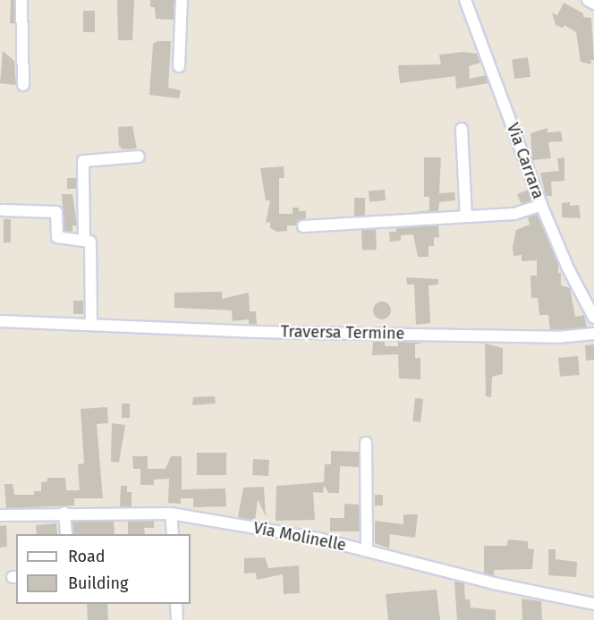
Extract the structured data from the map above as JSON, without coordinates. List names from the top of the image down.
{
  "streets": {
    "street": ["Via Carrara", "Traversa Termine", "Via Molinelle"]
  },
  "legend": ["Road", "Building"]
}
